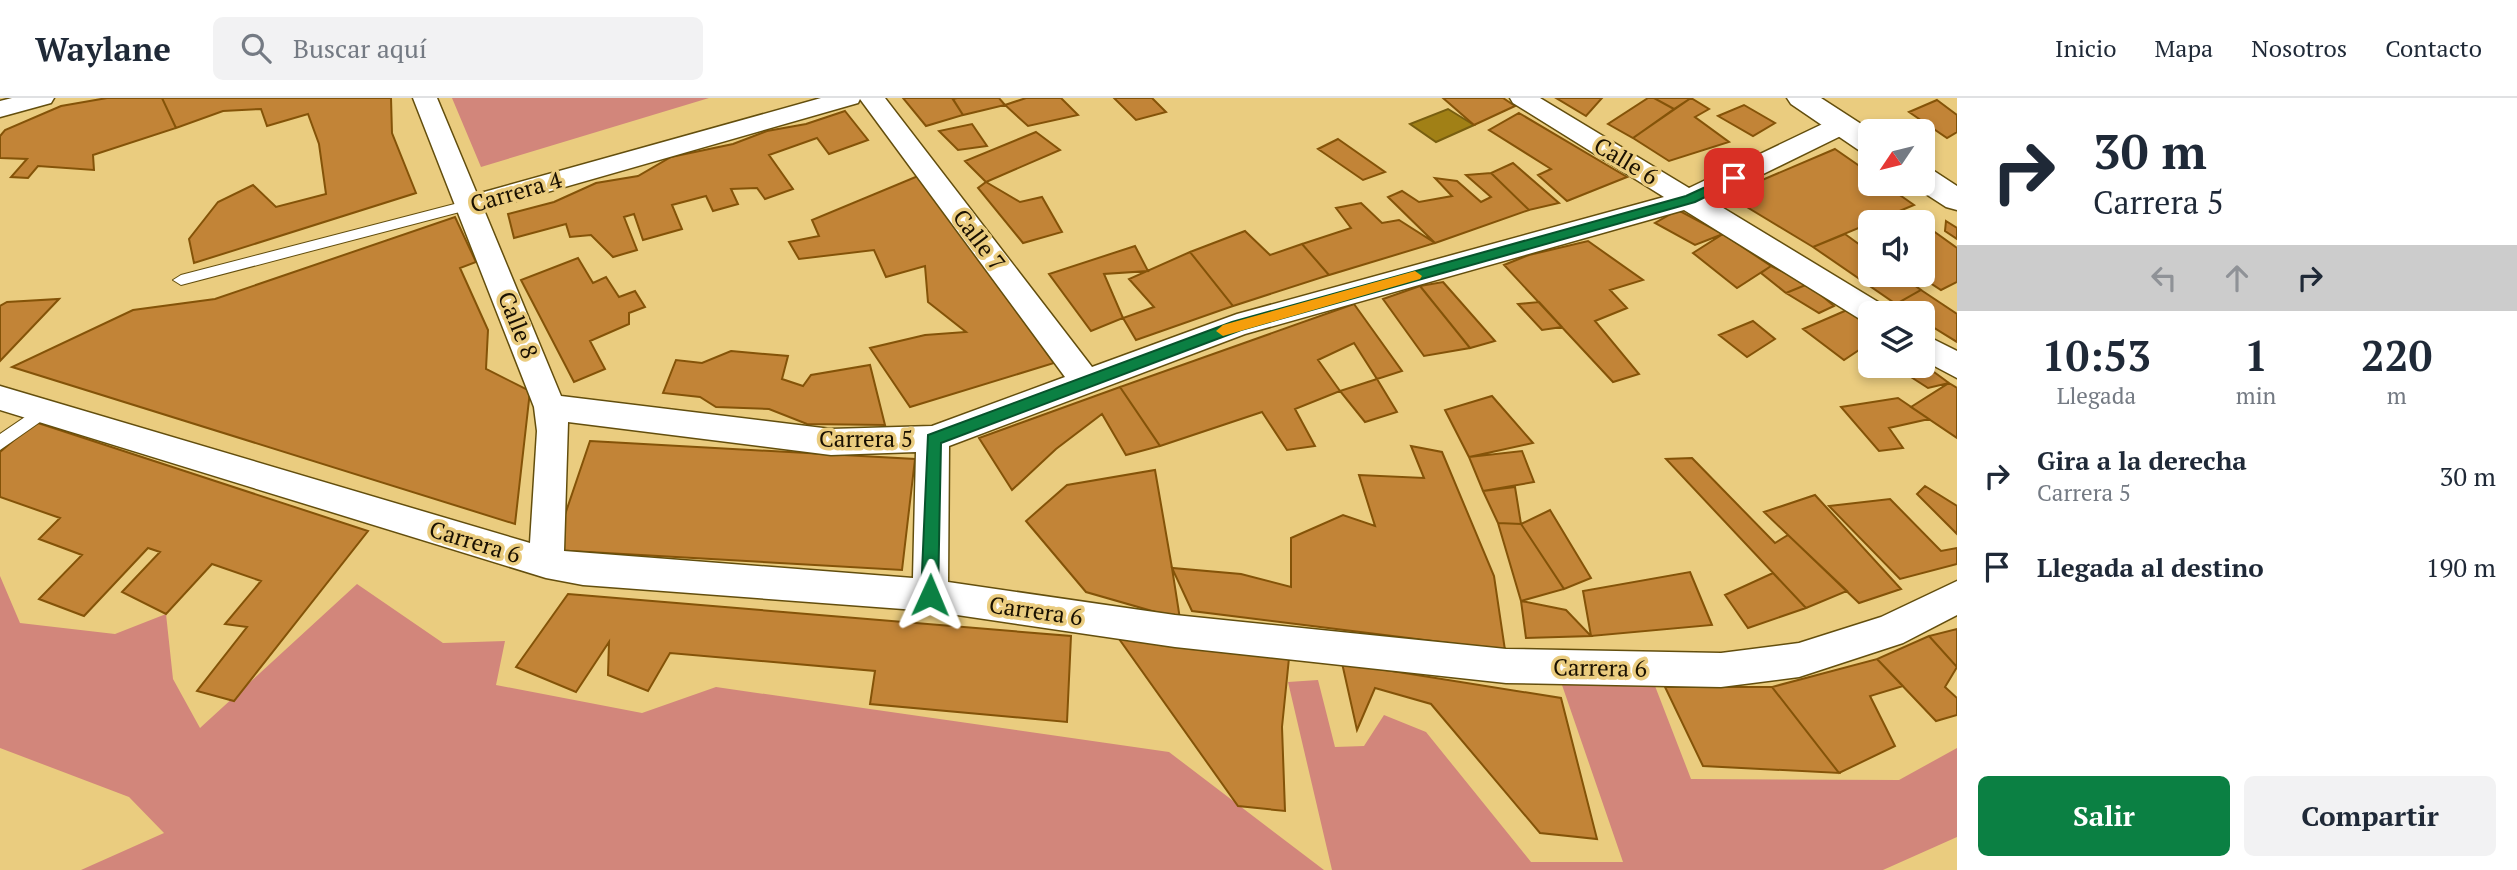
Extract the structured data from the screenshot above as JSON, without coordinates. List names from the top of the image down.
{
  "streets": {
    "street": [
      "Calle 6",
      "Carrera 4",
      "Calle 7",
      "Calle 8",
      "Carrera 5",
      "Carrera 6"
    ]
  },
  "crossings": [
    ["Calle 6", "Carrera 5"],
    ["Carrera 4", "Calle 8"],
    ["Calle 7", "Carrera 5"],
    ["Calle 8", "Carrera 5"],
    ["Calle 8", "Carrera 6"]
  ],
  "north": "bottom left",
  "page": {
    "header": "Waylane",
    "search": "Buscar aquí",
    "nav": [
      "Inicio",
      "Mapa",
      "Nosotros",
      "Contacto"
    ],
    "turn": ["30 m", "Carrera 5"],
    "eta": [
      "10:53",
      "Llegada",
      "1",
      "min",
      "220",
      "m"
    ],
    "list": [
      {
        "name": "Gira a la derecha",
        "note": "Carrera 5",
        "value": "30 m"
      },
      {
        "name": "Llegada al destino",
        "value": "190 m"
      }
    ],
    "buttons": ["Salir", "Compartir"]
  }
}
